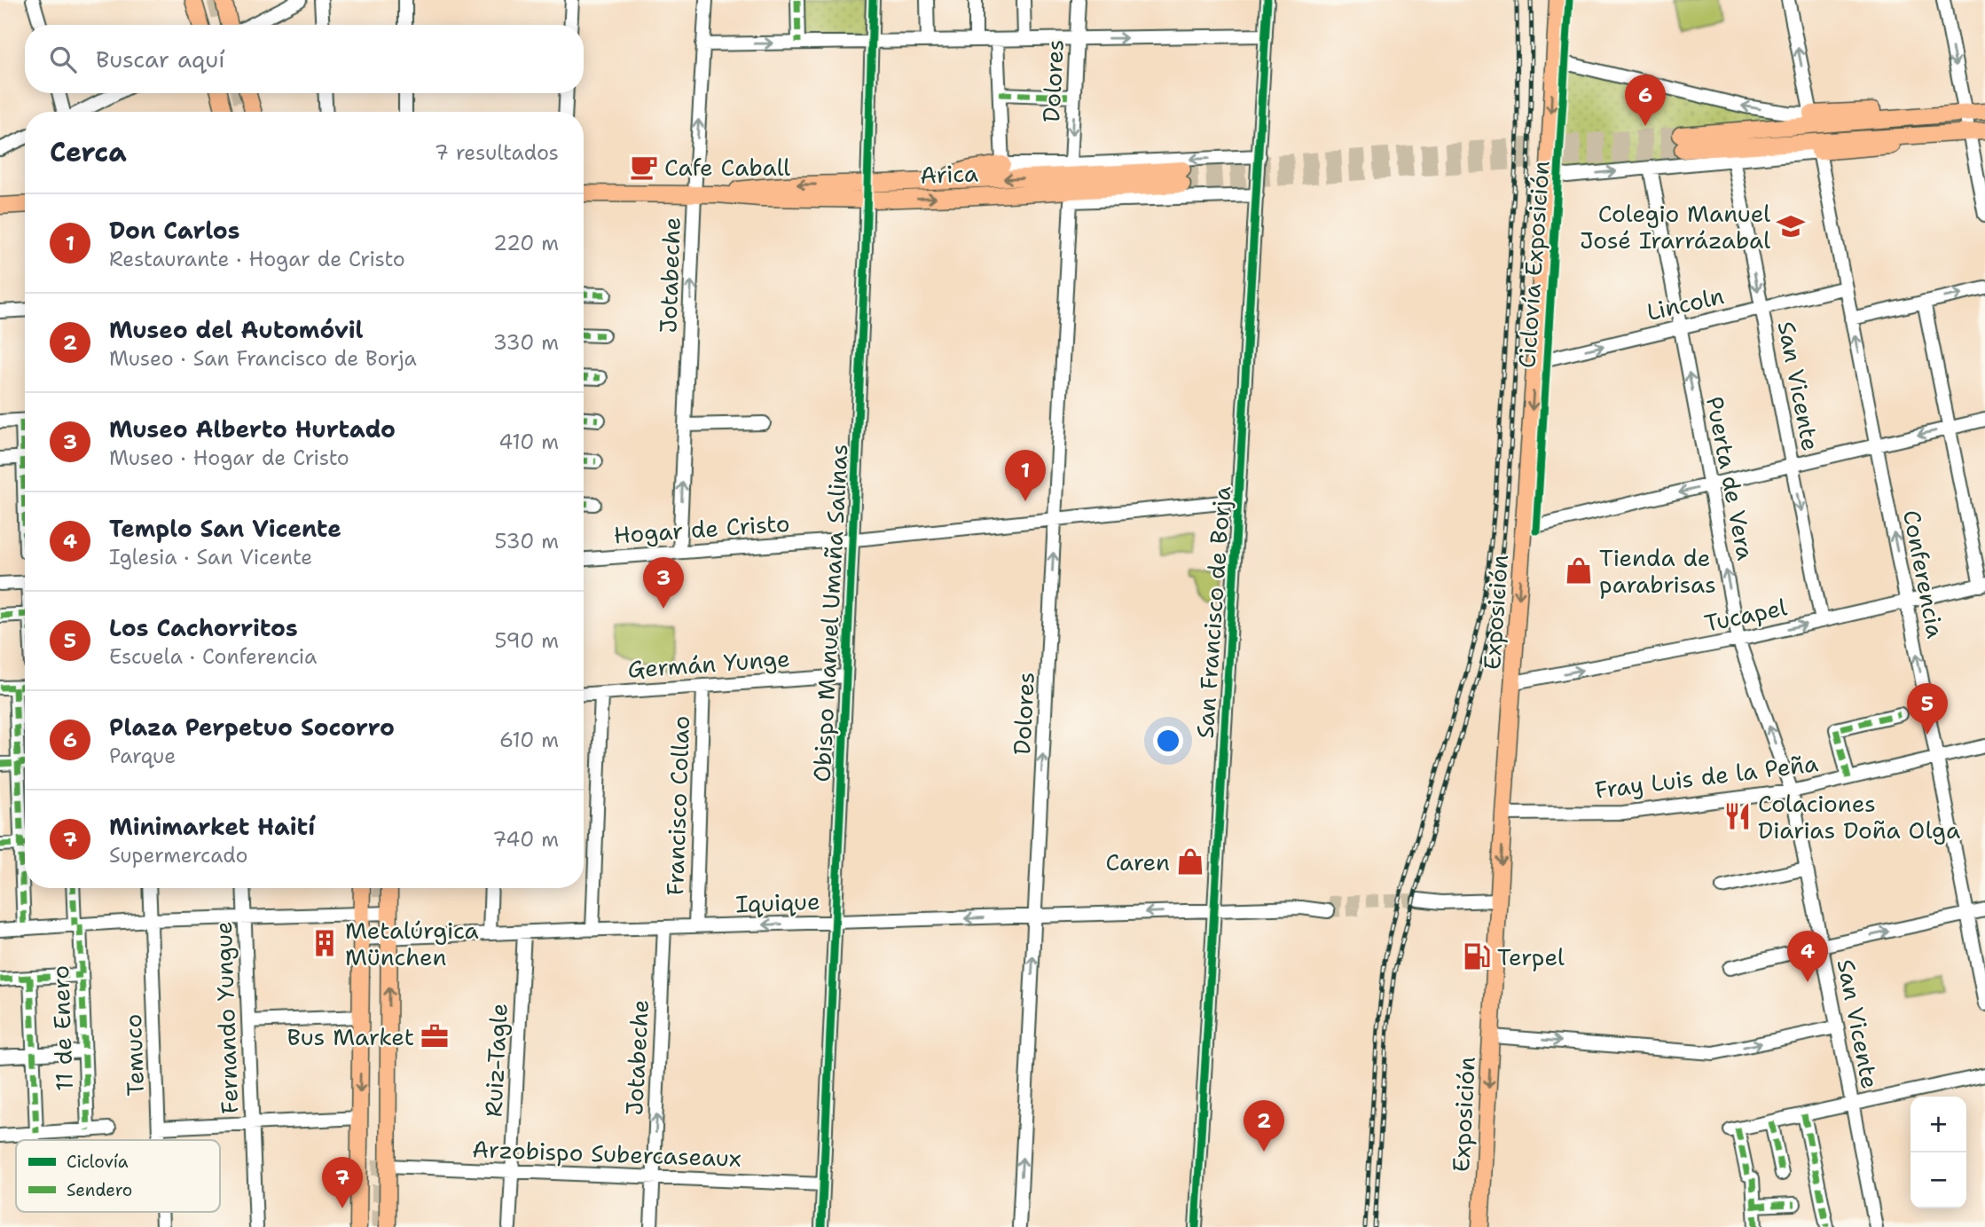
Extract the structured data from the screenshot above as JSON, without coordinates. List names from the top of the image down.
{
  "streets": {
    "main road": ["Arica", "Exposición"],
    "street": [
      "Dolores",
      "Jotabeche",
      "Lincoln",
      "San Vicente",
      "Puerta de Vera",
      "Hogar de Cristo",
      "Conferencia",
      "San Francisco de Borja",
      "Obispo Manuel Umaña Salinas",
      "Tucapel",
      "Germán Yunge",
      "Fray Luis de la Peña",
      "Francisco Collao",
      "Iquique",
      "Fernando Yungue",
      "11 de Enero",
      "Temuco",
      "Ruiz-Tagle",
      "Arzobispo Subercaseaux"
    ],
    "cycle path": ["Ciclovía Exposición"]
  },
  "crossings": [
    ["Dolores", "Arica"],
    ["Dolores", "Hogar de Cristo"],
    ["Dolores", "Iquique"],
    ["Arica", "Jotabeche"],
    ["Arica", "San Francisco de Borja"],
    ["Arica", "Obispo Manuel Umaña Salinas"],
    ["Jotabeche", "Hogar de Cristo"],
    ["Jotabeche", "Iquique"],
    ["Jotabeche", "Arzobispo Subercaseaux"],
    ["Lincoln", "San Vicente"],
    ["Lincoln", "Puerta de Vera"],
    ["Lincoln", "Conferencia"],
    ["Lincoln", "Exposición"],
    ["San Vicente", "Puerta de Vera"],
    ["San Vicente", "Tucapel"],
    ["San Vicente", "Fray Luis de la Peña"],
    ["Puerta de Vera", "Tucapel"],
    ["Puerta de Vera", "Fray Luis de la Peña"],
    ["Hogar de Cristo", "San Francisco de Borja"],
    ["Hogar de Cristo", "Obispo Manuel Umaña Salinas"],
    ["Conferencia", "Tucapel"],
    ["Conferencia", "Fray Luis de la Peña"],
    ["San Francisco de Borja", "Iquique"],
    ["Exposición", "Tucapel"],
    ["Exposición", "Fray Luis de la Peña"],
    ["Obispo Manuel Umaña Salinas", "Germán Yunge"],
    ["Obispo Manuel Umaña Salinas", "Iquique"],
    ["Obispo Manuel Umaña Salinas", "Arzobispo Subercaseaux"],
    ["Germán Yunge", "Francisco Collao"],
    ["Francisco Collao", "Iquique"],
    ["Iquique", "Ruiz-Tagle"],
    ["Ruiz-Tagle", "Arzobispo Subercaseaux"]
  ],
  "one_way": [
    "Dolores",
    "Jotabeche",
    "Lincoln",
    "Puerta de Vera",
    "Exposición",
    "Tucapel",
    "Iquique"
  ],
  "places": {
    "cafe": ["Cafe Caball"],
    "school or university": ["Colegio Manuel José Irarrázabal"],
    "shop": ["Tienda de parabrisas", "Caren"],
    "restaurant": ["Colaciones Diarias Doña Olga"],
    "building": ["Metalúrgica München"],
    "fuel station": ["Terpel"],
    "office": ["Bus Market"]
  },
  "legend": ["Ciclovía", "Sendero"],
  "page": {
    "search": "Buscar aquí",
    "pins": [
      "6",
      "1",
      "3",
      "5",
      "4",
      "2",
      "7"
    ],
    "heading": ["Cerca", "7 resultados"],
    "list": [
      {
        "mark": "1",
        "name": "Don Carlos",
        "note": "Restaurante · Hogar de Cristo",
        "value": "220 m"
      },
      {
        "mark": "2",
        "name": "Museo del Automóvil",
        "note": "Museo · San Francisco de Borja",
        "value": "330 m"
      },
      {
        "mark": "3",
        "name": "Museo Alberto Hurtado",
        "note": "Museo · Hogar de Cristo",
        "value": "410 m"
      },
      {
        "mark": "4",
        "name": "Templo San Vicente",
        "note": "Iglesia · San Vicente",
        "value": "530 m"
      },
      {
        "mark": "5",
        "name": "Los Cachorritos",
        "note": "Escuela · Conferencia",
        "value": "590 m"
      },
      {
        "mark": "6",
        "name": "Plaza Perpetuo Socorro",
        "note": "Parque",
        "value": "610 m"
      },
      {
        "mark": "7",
        "name": "Minimarket Haití",
        "note": "Supermercado",
        "value": "740 m"
      }
    ],
    "map_buttons": ["+", "−"]
  }
}
